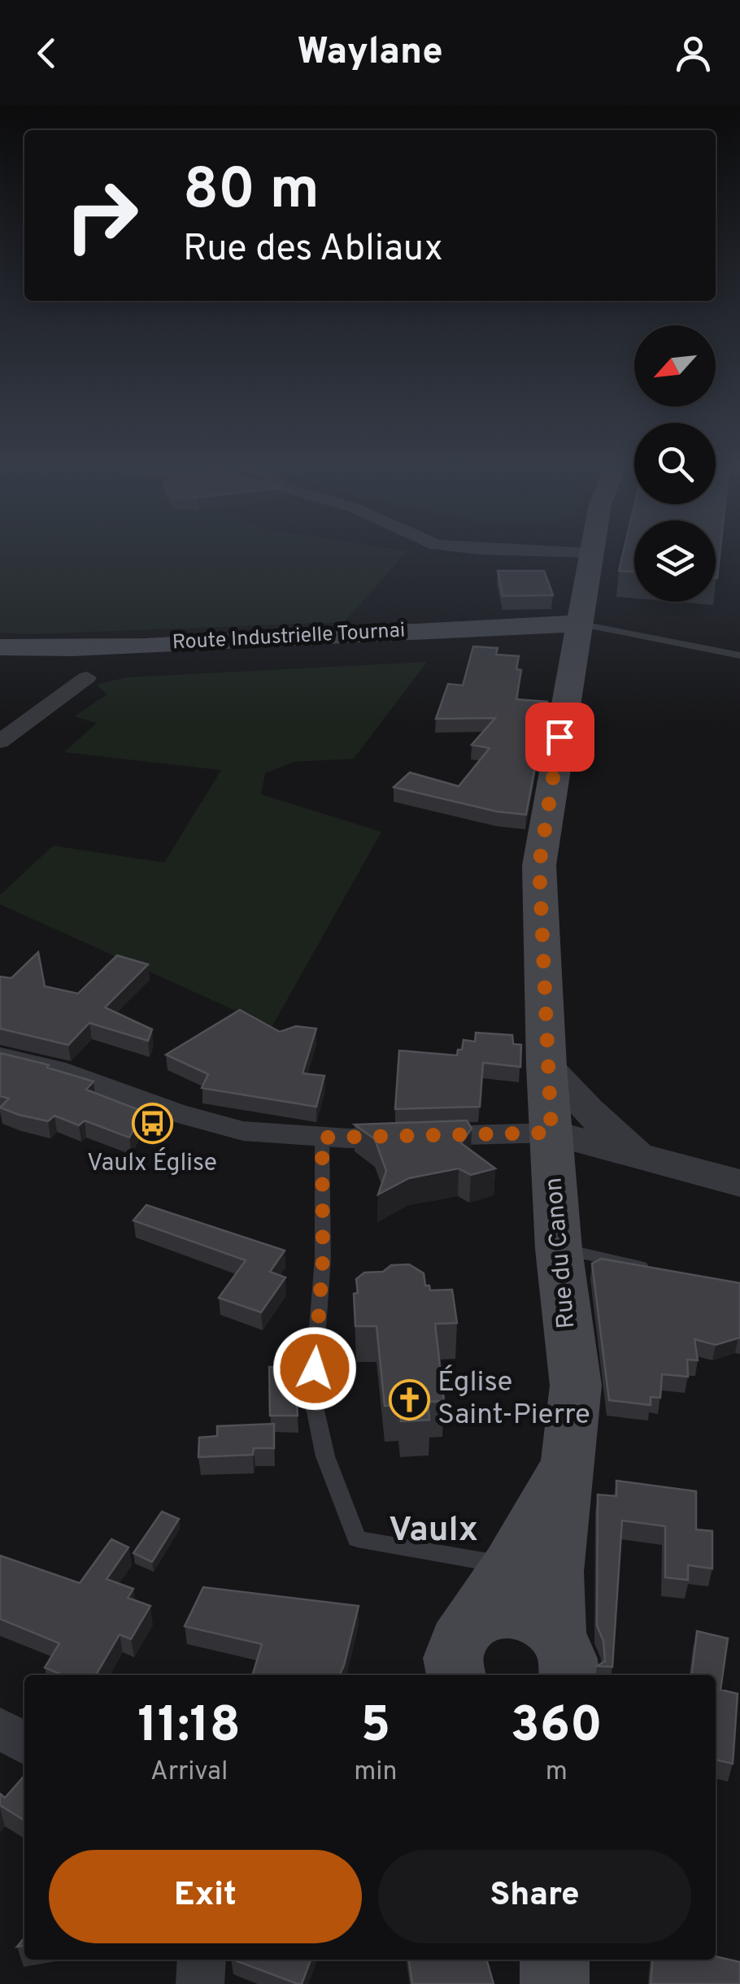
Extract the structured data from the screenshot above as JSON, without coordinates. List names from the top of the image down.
{
  "streets": {
    "main road": ["Route Industrielle Tournai", "Rue du Canon"]
  },
  "crossings": [
    ["Route Industrielle Tournai", "Rue du Canon"]
  ],
  "districts": ["Vaulx"],
  "places": {
    "bus stop": ["Vaulx Église"],
    "church": ["Église Saint-Pierre"]
  },
  "north": "bottom left",
  "page": {
    "header": "Waylane",
    "turn": ["80 m", "Rue des Abliaux"],
    "eta": [
      "11:18",
      "Arrival",
      "5",
      "min",
      "360",
      "m"
    ],
    "buttons": ["Exit", "Share"]
  }
}
